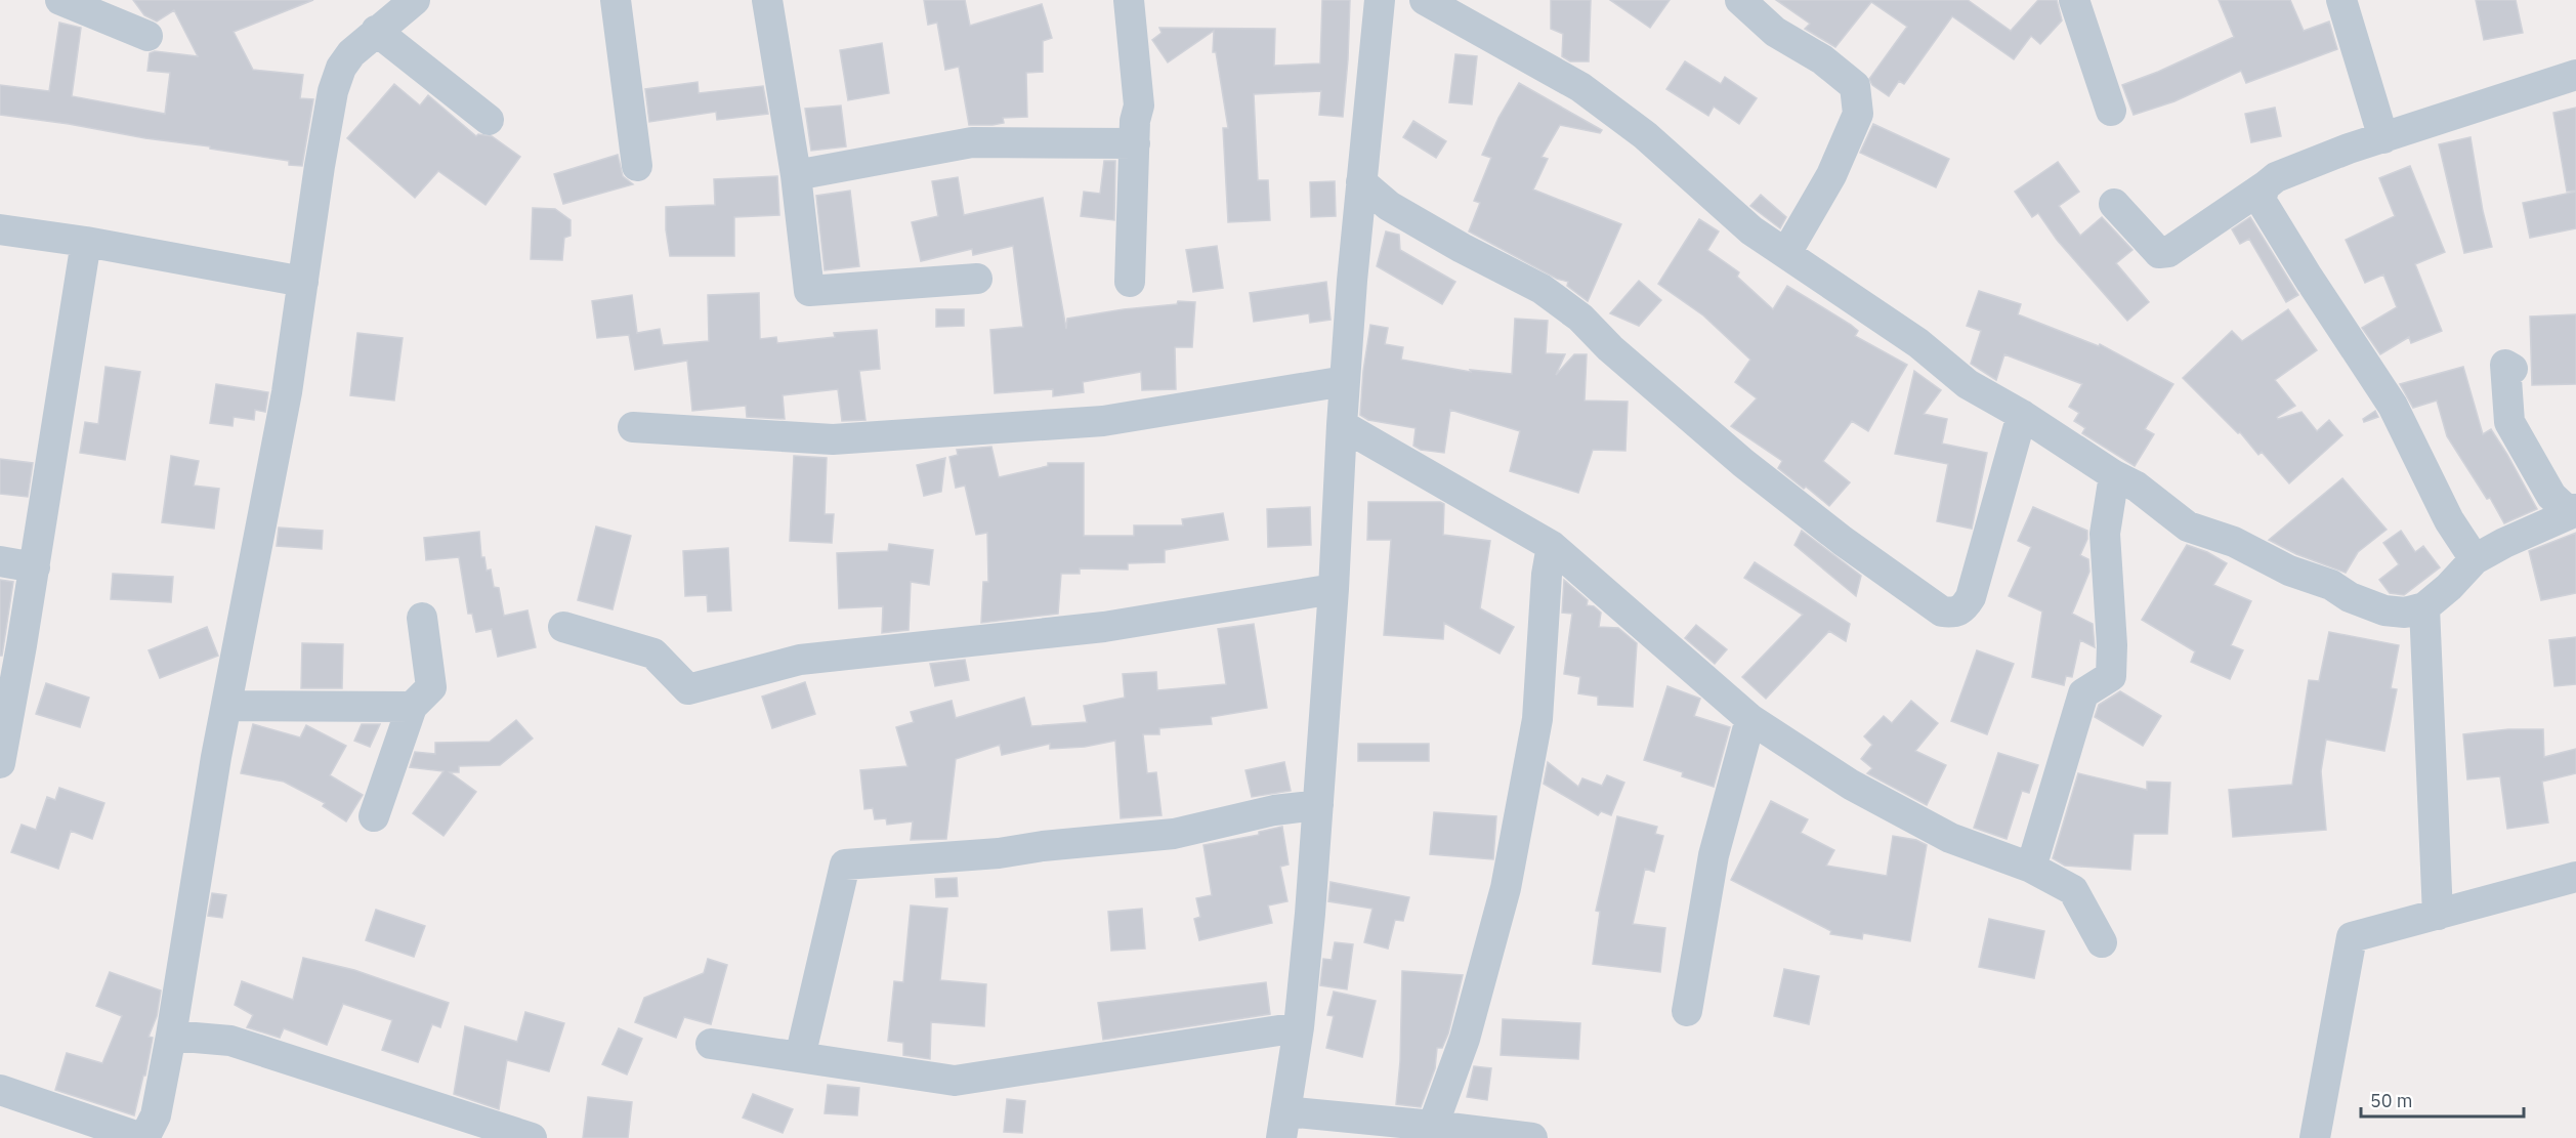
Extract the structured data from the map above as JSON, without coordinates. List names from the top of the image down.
{
  "scale_bar": "50 m"
}
